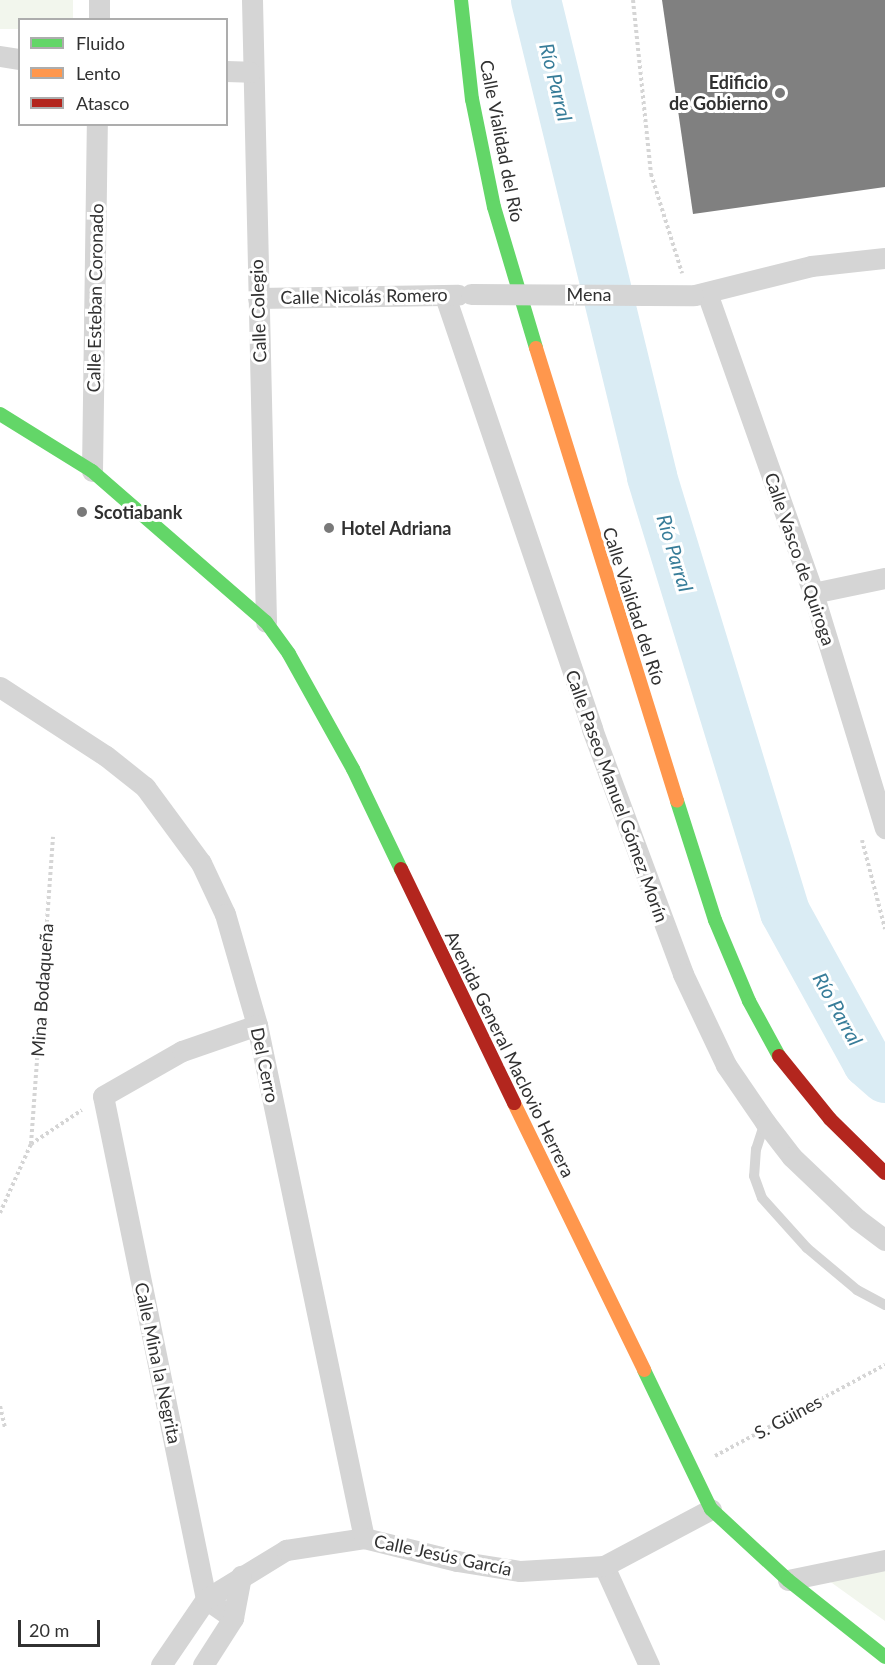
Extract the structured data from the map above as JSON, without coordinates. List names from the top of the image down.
{
  "streets": {
    "street": [
      "Calle Vialidad del Río",
      "Mena",
      "Calle Nicolás Romero",
      "Calle Esteban Coronado",
      "Calle Colegio",
      "Calle Vasco de Quiroga",
      "Calle Paseo Manuel Gómez Morín",
      "Avenida General Maclovio Herrera",
      "Del Cerro",
      "Calle Mina la Negrita",
      "Calle Jesús García"
    ],
    "path": ["Mina Bodaqueña", "S. Güines"]
  },
  "crossings": [
    ["Mena", "Calle Nicolás Romero"],
    ["Mena", "Calle Vasco de Quiroga"],
    ["Calle Nicolás Romero", "Calle Colegio"],
    ["Calle Nicolás Romero", "Calle Paseo Manuel Gómez Morín"],
    ["Calle Esteban Coronado", "Avenida General Maclovio Herrera"],
    ["Calle Colegio", "Avenida General Maclovio Herrera"],
    ["Avenida General Maclovio Herrera", "S. Güines"],
    ["Avenida General Maclovio Herrera", "Calle Jesús García"],
    ["Del Cerro", "Calle Jesús García"],
    ["Calle Mina la Negrita", "Calle Jesús García"]
  ],
  "water": ["Río Parral"],
  "places": ["Edificio de Gobierno", "Scotiabank", "Hotel Adriana"],
  "legend": ["Fluido", "Lento", "Atasco"],
  "scale_bar": "20 m"
}
